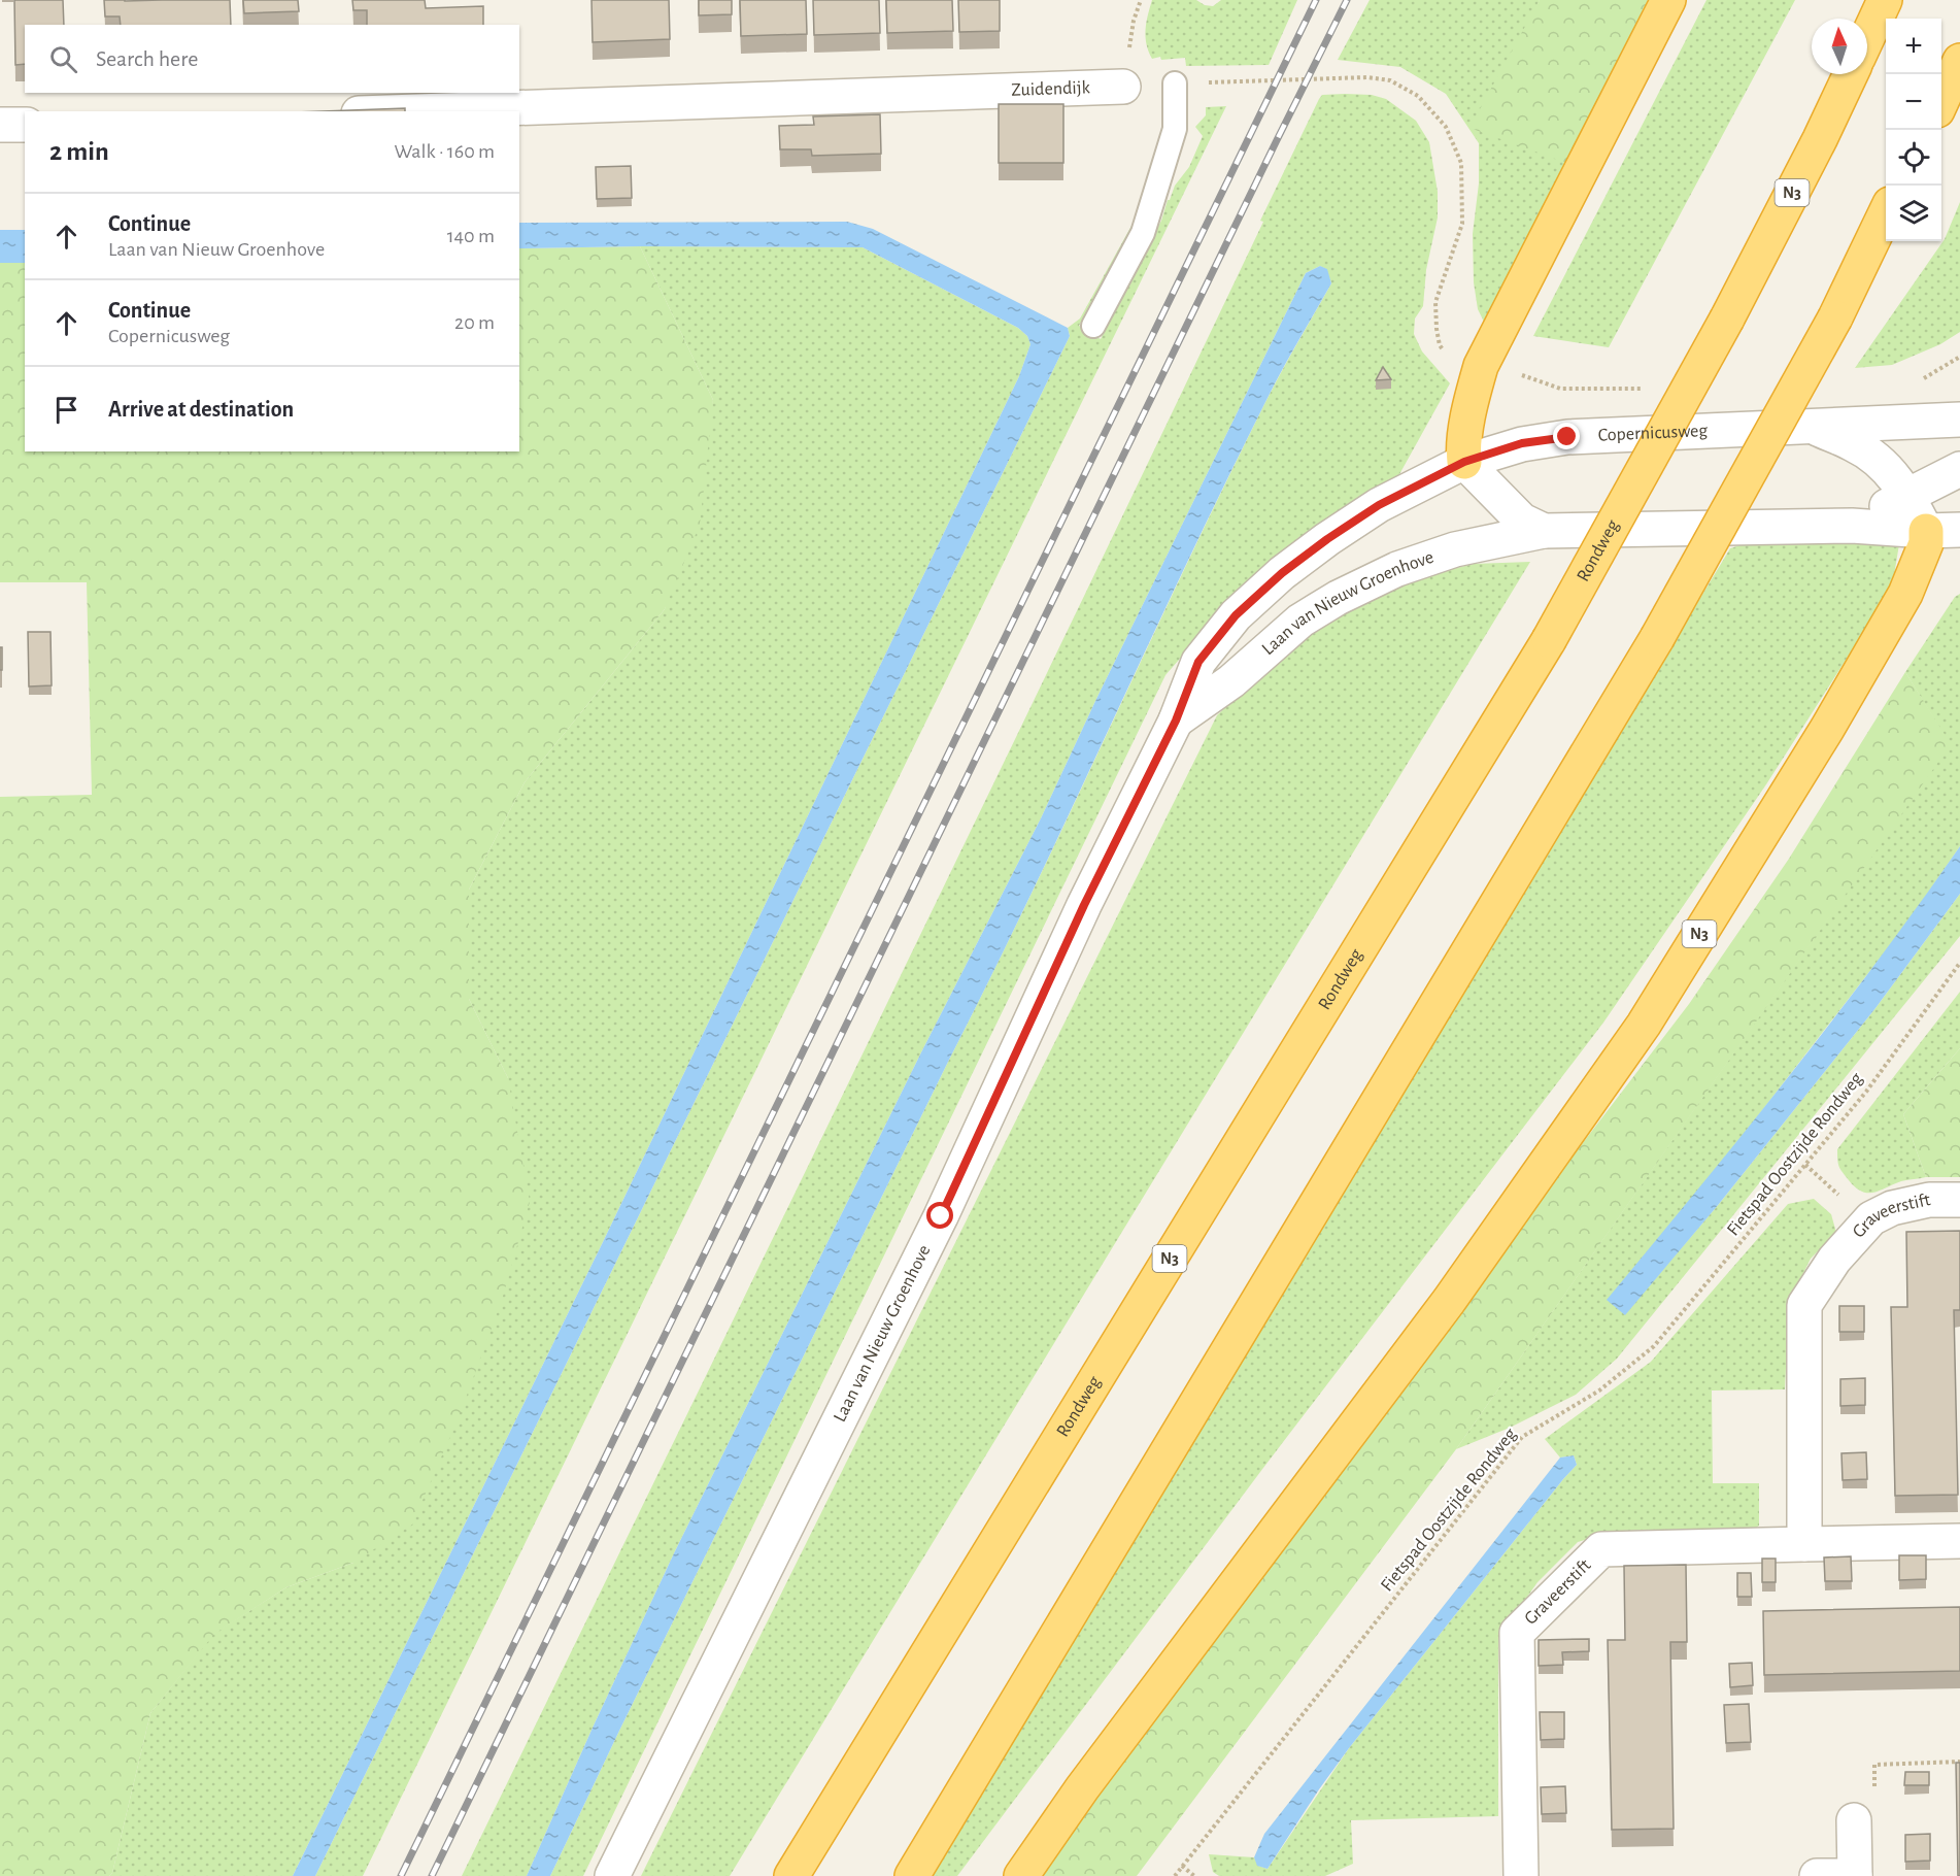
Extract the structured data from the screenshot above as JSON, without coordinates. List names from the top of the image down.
{
  "streets": {
    "highway": ["N3", "Rondweg"],
    "street": [
      "Zuidendijk",
      "Copernicusweg",
      "Laan van Nieuw Groenhove",
      "Graveerstift"
    ],
    "path": ["Fietspad Oostzijde Rondweg"]
  },
  "crossings": [
    ["N3", "Copernicusweg"],
    ["Copernicusweg", "Laan van Nieuw Groenhove"]
  ],
  "north": "top",
  "page": {
    "map_buttons": ["+", "−"],
    "search": "Search here",
    "heading": ["2 min", "Walk · 160 m"],
    "list": [
      ["Continue", "Laan van Nieuw Groenhove", "140 m"],
      ["Continue", "Copernicusweg", "20 m"],
      "Arrive at destination"
    ]
  }
}
